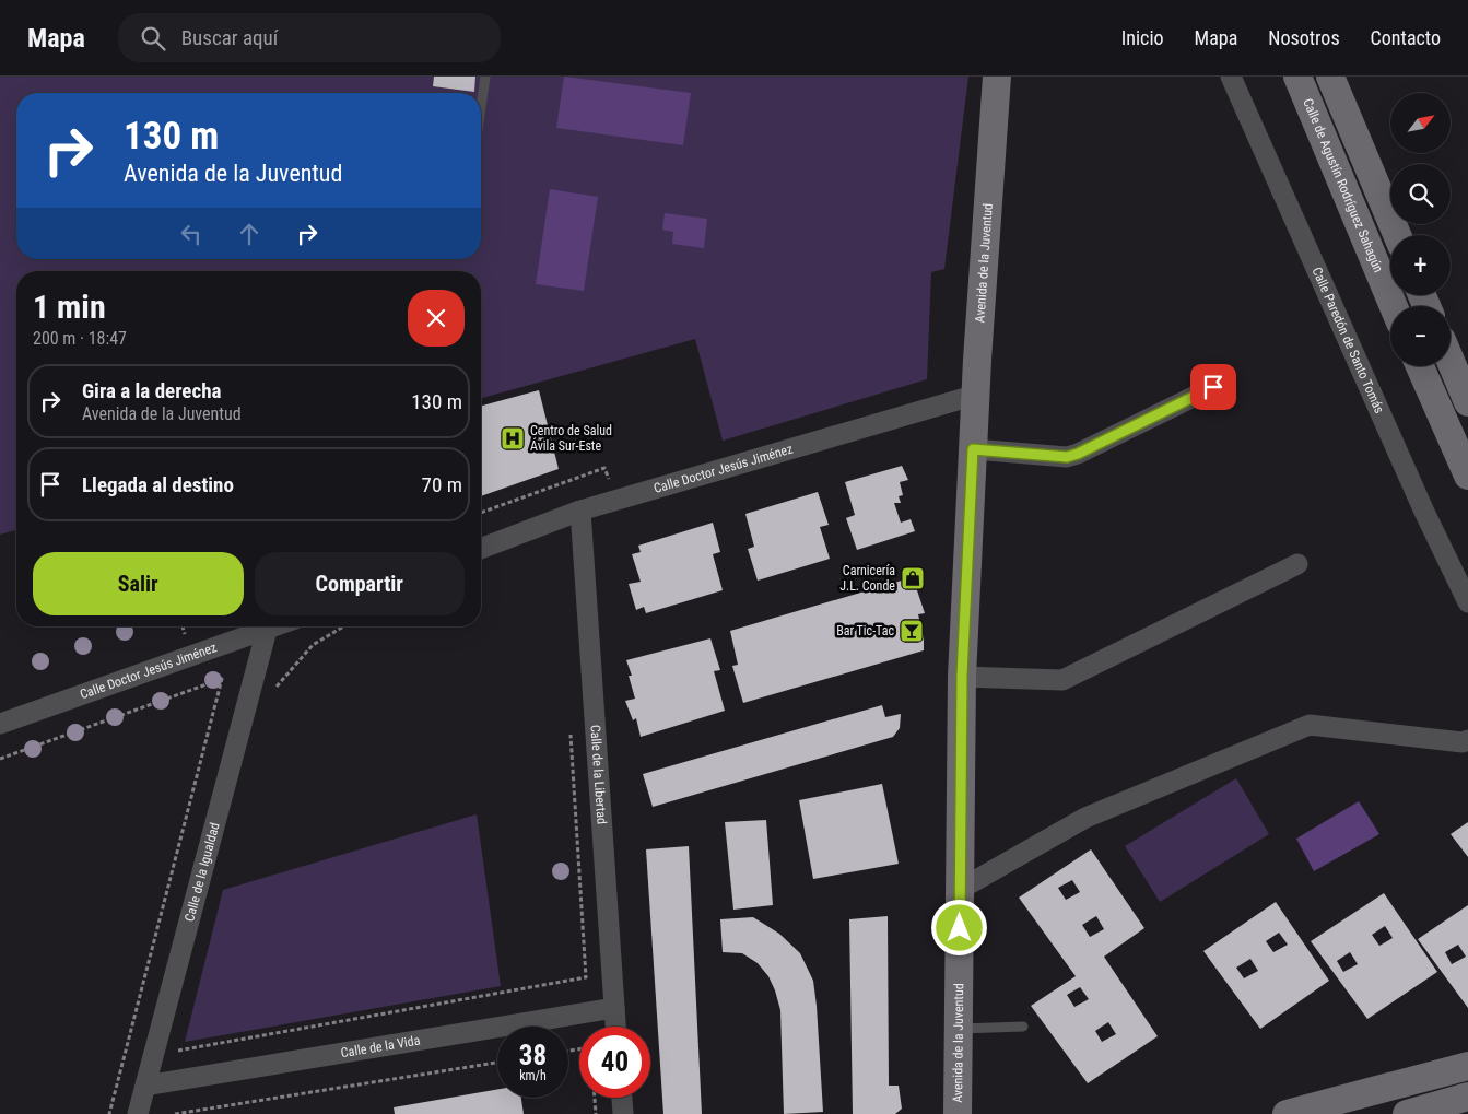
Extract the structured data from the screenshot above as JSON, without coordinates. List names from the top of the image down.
{
  "streets": {
    "street": [
      "Calle de Agustín Rodríguez Sahagún",
      "Avenida de la Juventud",
      "Calle Paredón de Santo Tomás",
      "Calle Doctor Jesús Jiménez",
      "Calle de la Libertad",
      "Calle de la Igualdad",
      "Calle de la Vida"
    ]
  },
  "crossings": [
    ["Avenida de la Juventud", "Calle Doctor Jesús Jiménez"],
    ["Calle Doctor Jesús Jiménez", "Calle de la Libertad"],
    ["Calle Doctor Jesús Jiménez", "Calle de la Igualdad"],
    ["Calle de la Libertad", "Calle de la Vida"],
    ["Calle de la Igualdad", "Calle de la Vida"]
  ],
  "places": {
    "hospital": ["Centro de Salud Ávila Sur-Este"],
    "shop": ["Carnicería J.L. Conde"],
    "bar": ["Bar Tic-Tac"]
  },
  "north": "top right",
  "page": {
    "header": "Mapa",
    "search": "Buscar aquí",
    "nav": [
      "Inicio",
      "Mapa",
      "Nosotros",
      "Contacto"
    ],
    "map_buttons": ["+", "−"],
    "turn": ["130 m", "Avenida de la Juventud"],
    "heading": ["1 min", "200 m · 18:47"],
    "list": [
      {
        "name": "Gira a la derecha",
        "note": "Avenida de la Juventud",
        "value": "130 m"
      },
      {
        "name": "Llegada al destino",
        "value": "70 m"
      }
    ],
    "buttons": ["Salir", "Compartir"],
    "speed": "38 km/h",
    "limit": "40"
  }
}
